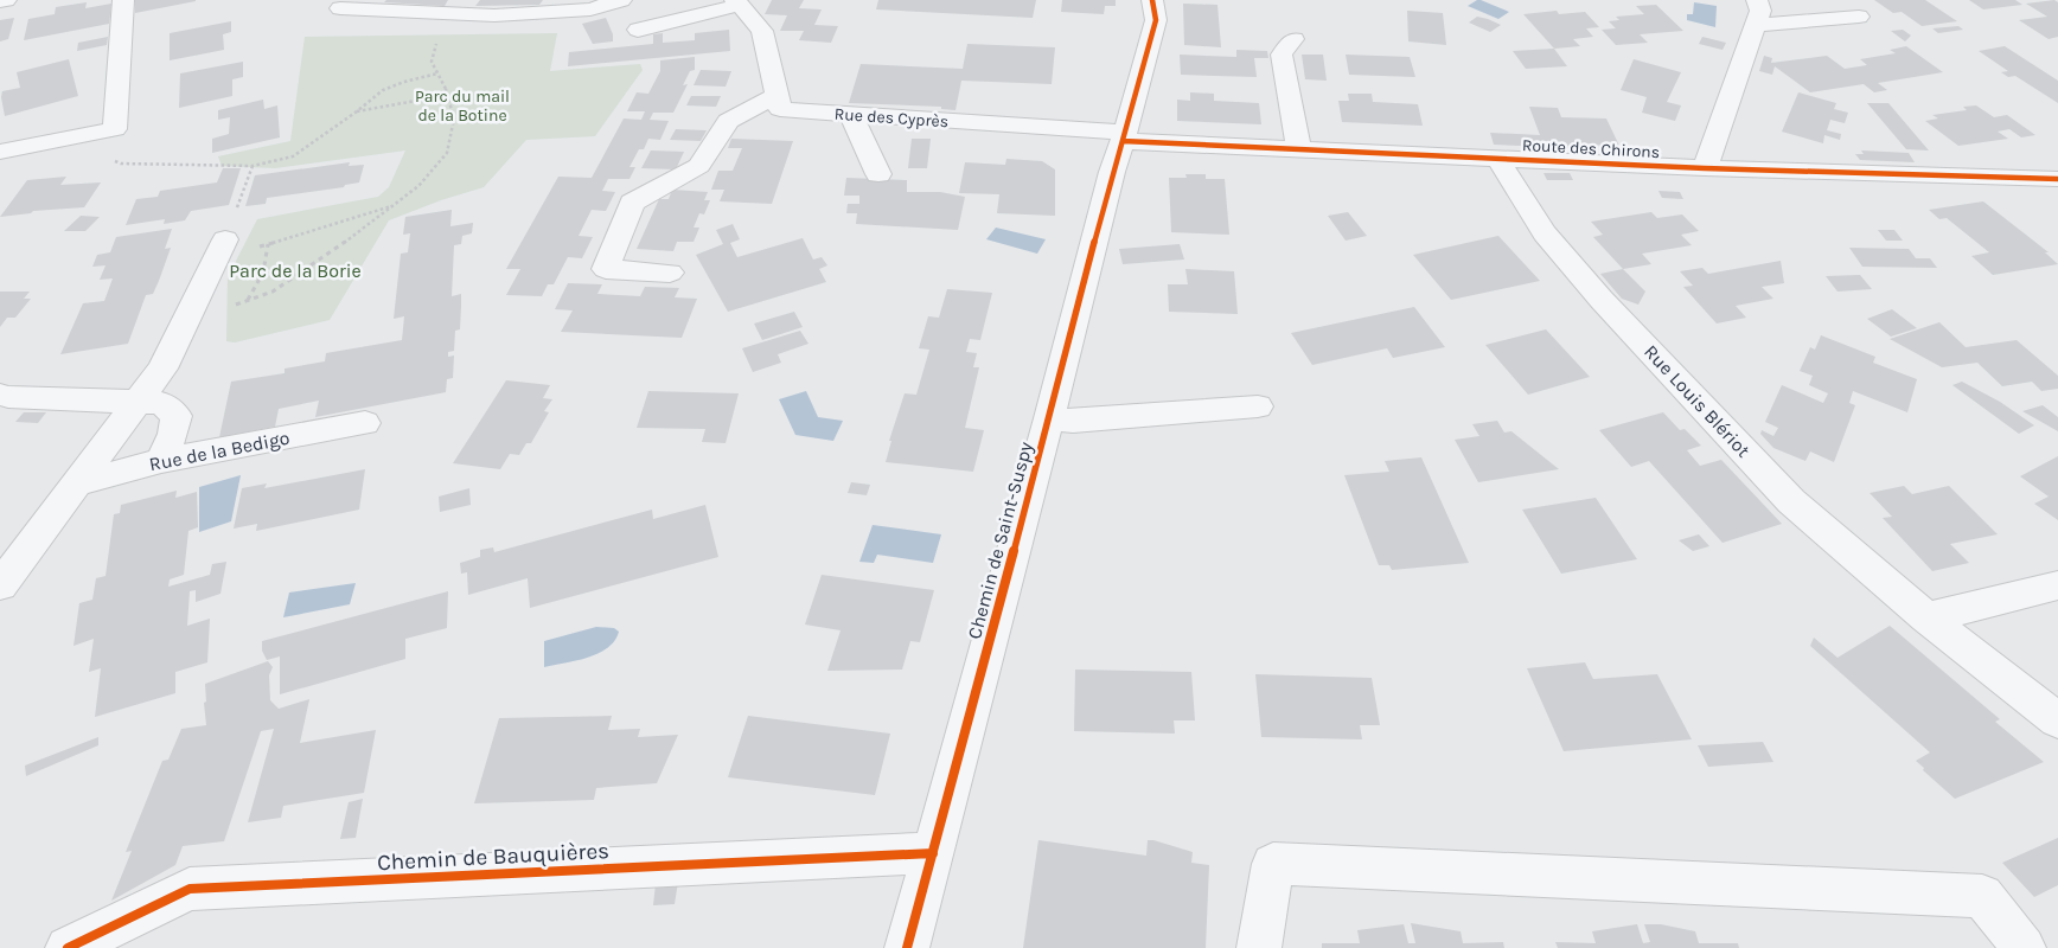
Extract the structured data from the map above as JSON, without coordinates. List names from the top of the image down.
{
  "streets": {
    "street": [
      "Rue des Cyprès",
      "Route des Chirons",
      "Rue Louis Blériot",
      "Rue de la Bedigo",
      "Chemin de Saint-Suspy",
      "Chemin de Bauquières"
    ]
  },
  "crossings": [
    ["Rue des Cyprès", "Route des Chirons"],
    ["Rue des Cyprès", "Chemin de Saint-Suspy"],
    ["Route des Chirons", "Rue Louis Blériot"],
    ["Route des Chirons", "Chemin de Saint-Suspy"],
    ["Chemin de Saint-Suspy", "Chemin de Bauquières"]
  ],
  "parks": ["Parc du mail de la Botine", "Parc de la Borie"]
}
